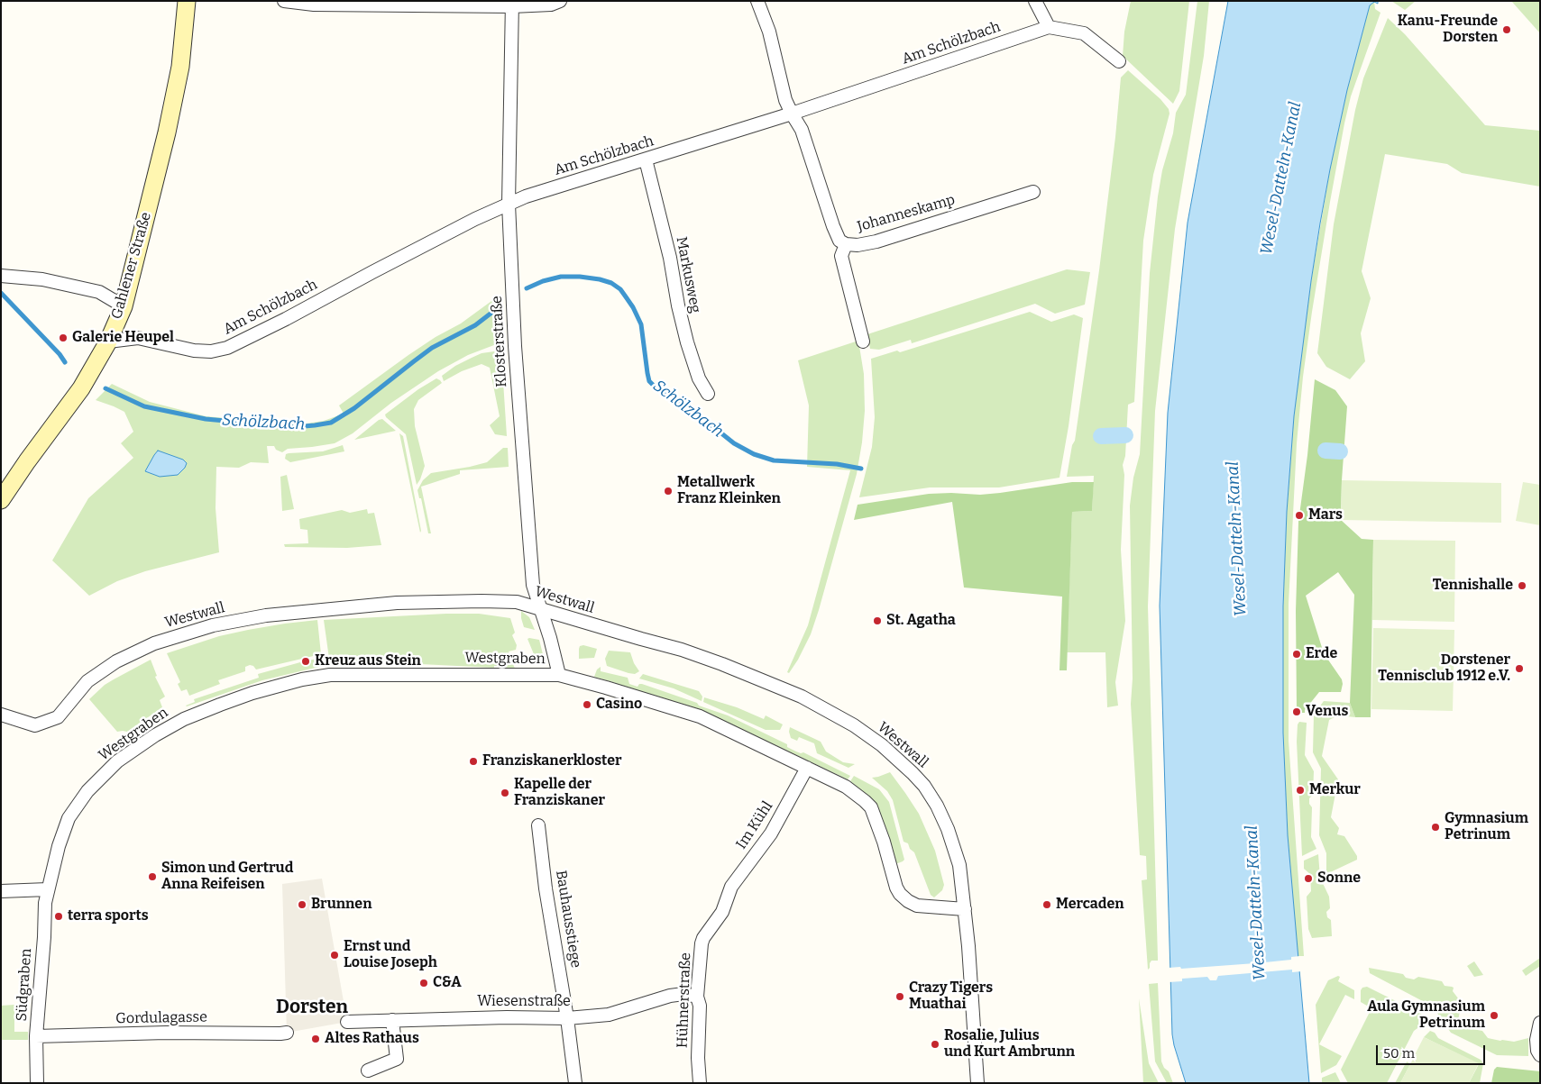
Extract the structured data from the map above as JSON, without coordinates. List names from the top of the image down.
{
  "streets": {
    "main road": ["Gahlener Straße"],
    "street": [
      "Am Schölzbach",
      "Johanneskamp",
      "Markusweg",
      "Klosterstraße",
      "Westwall",
      "Westgraben",
      "Im Kühl",
      "Bauhausstiege",
      "Südgraben",
      "Hühnerstraße",
      "Wiesenstraße",
      "Gordulagasse"
    ]
  },
  "crossings": [
    ["Am Schölzbach", "Johanneskamp"],
    ["Am Schölzbach", "Gahlener Straße"],
    ["Am Schölzbach", "Markusweg"],
    ["Am Schölzbach", "Klosterstraße"],
    ["Klosterstraße", "Westwall"],
    ["Klosterstraße", "Westgraben"],
    ["Westwall", "Westgraben"],
    ["Westgraben", "Im Kühl"],
    ["Westgraben", "Südgraben"],
    ["Im Kühl", "Hühnerstraße"],
    ["Bauhausstiege", "Wiesenstraße"],
    ["Südgraben", "Gordulagasse"],
    ["Hühnerstraße", "Wiesenstraße"]
  ],
  "districts": ["Dorsten"],
  "water": ["Wesel-Datteln-Kanal", "Schölzbach"],
  "places": [
    "Kanu-Freunde Dorsten",
    "Galerie Heupel",
    "Metallwerk Franz Kleinken",
    "Mars",
    "Tennishalle",
    "St. Agatha",
    "Erde",
    "Kreuz aus Stein",
    "Dorstener Tennisclub 1912 e.V.",
    "Casino",
    "Venus",
    "Franziskanerkloster",
    "Merkur",
    "Kapelle der Franziskaner",
    "Gymnasium Petrinum",
    "Simon und Gertrud Anna Reifeisen",
    "Sonne",
    "Brunnen",
    "Mercaden",
    "terra sports",
    "Ernst und Louise Joseph",
    "C&A",
    "Crazy Tigers Muathai",
    "Aula Gymnasium Petrinum",
    "Altes Rathaus",
    "Rosalie, Julius und Kurt Ambrunn"
  ],
  "scale_bar": "50 m"
}
